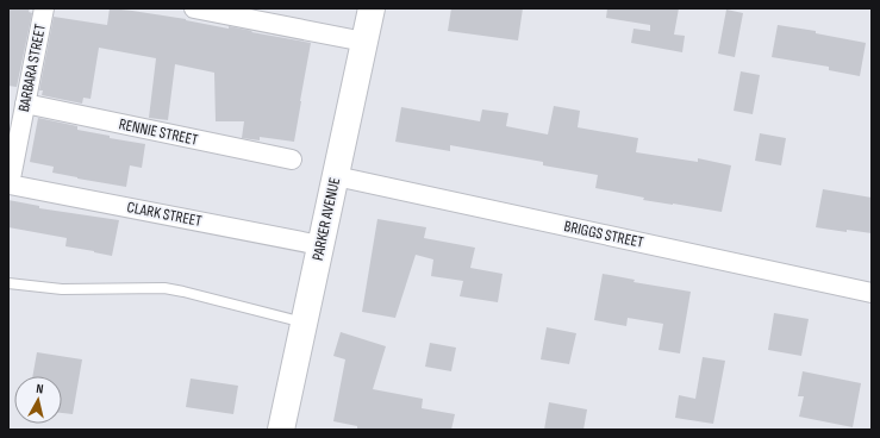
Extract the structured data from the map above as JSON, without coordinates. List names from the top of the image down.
{
  "streets": {
    "street": [
      "BARBARA STREET",
      "RENNIE STREET",
      "CLARK STREET",
      "PARKER AVENUE",
      "BRIGGS STREET"
    ]
  },
  "crossings": [
    ["BARBARA STREET", "RENNIE STREET"],
    ["BARBARA STREET", "CLARK STREET"],
    ["CLARK STREET", "PARKER AVENUE"],
    ["PARKER AVENUE", "BRIGGS STREET"]
  ],
  "north": "top"
}
